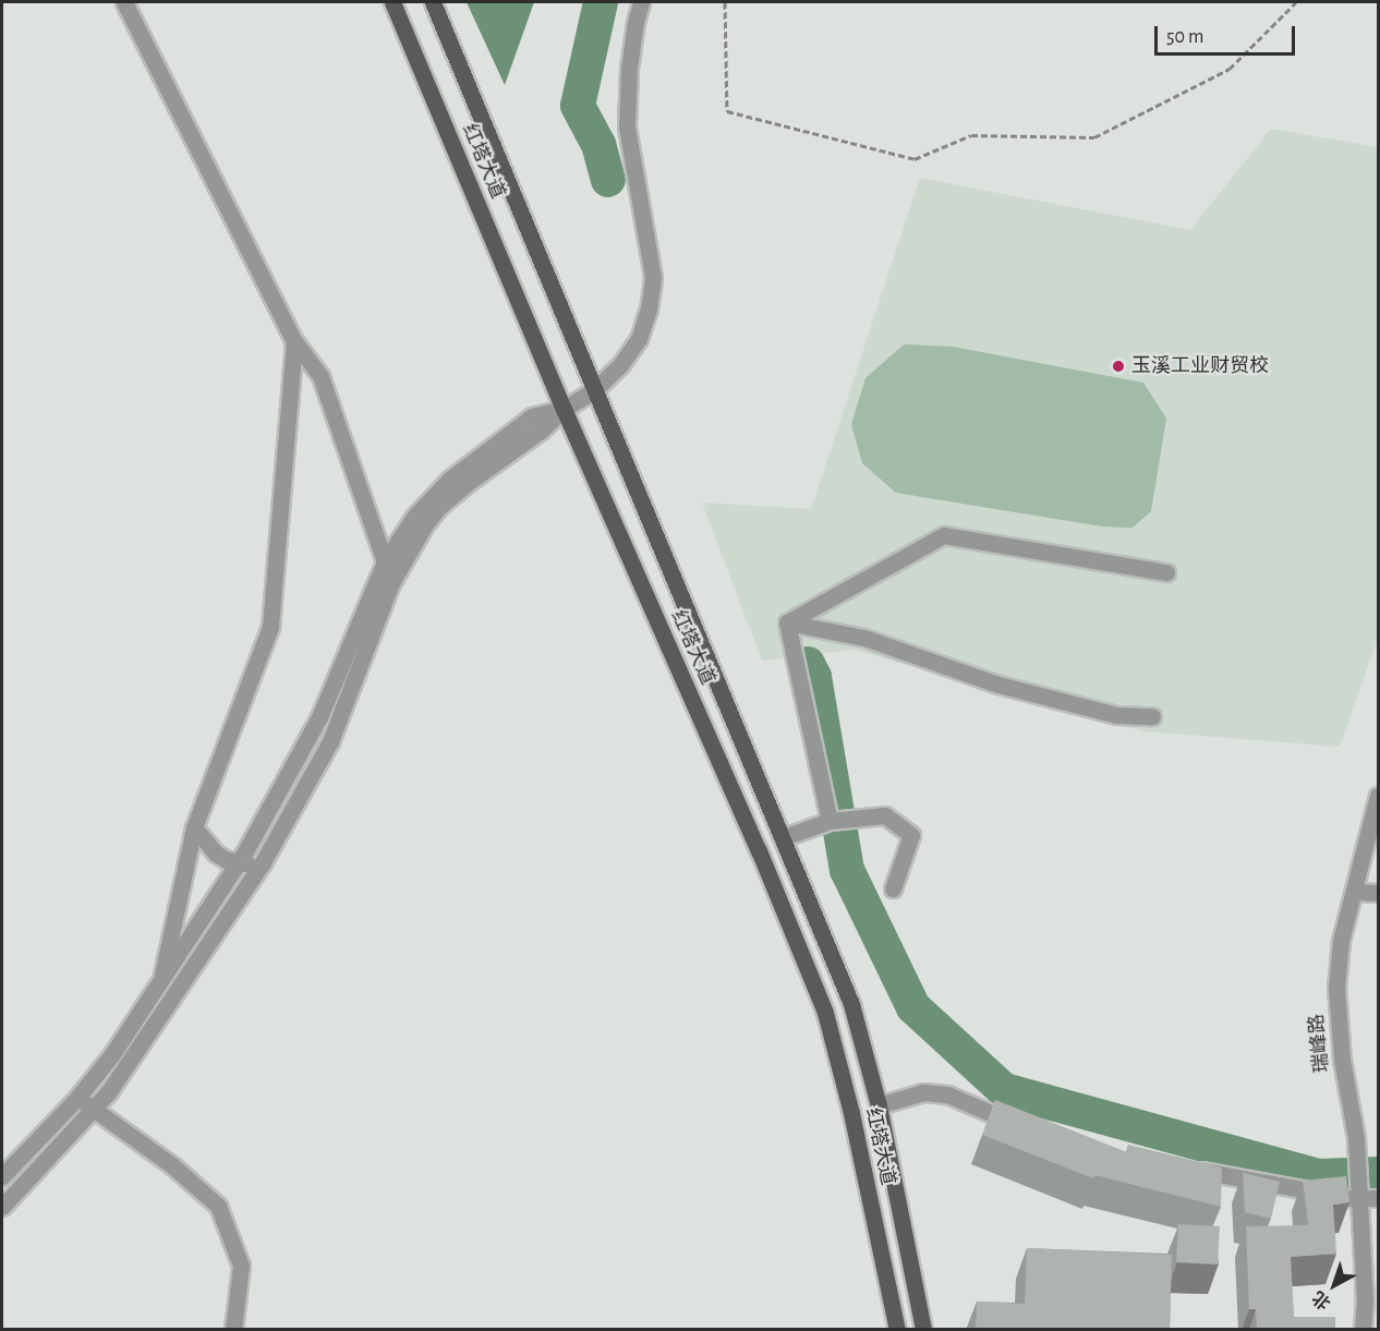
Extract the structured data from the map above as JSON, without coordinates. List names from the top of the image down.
{
  "streets": {
    "main road": ["红塔大道"],
    "street": ["瑞峰路"]
  },
  "places": ["玉溪工业财贸校"],
  "scale_bar": "50 m",
  "north": "bottom left"
}
